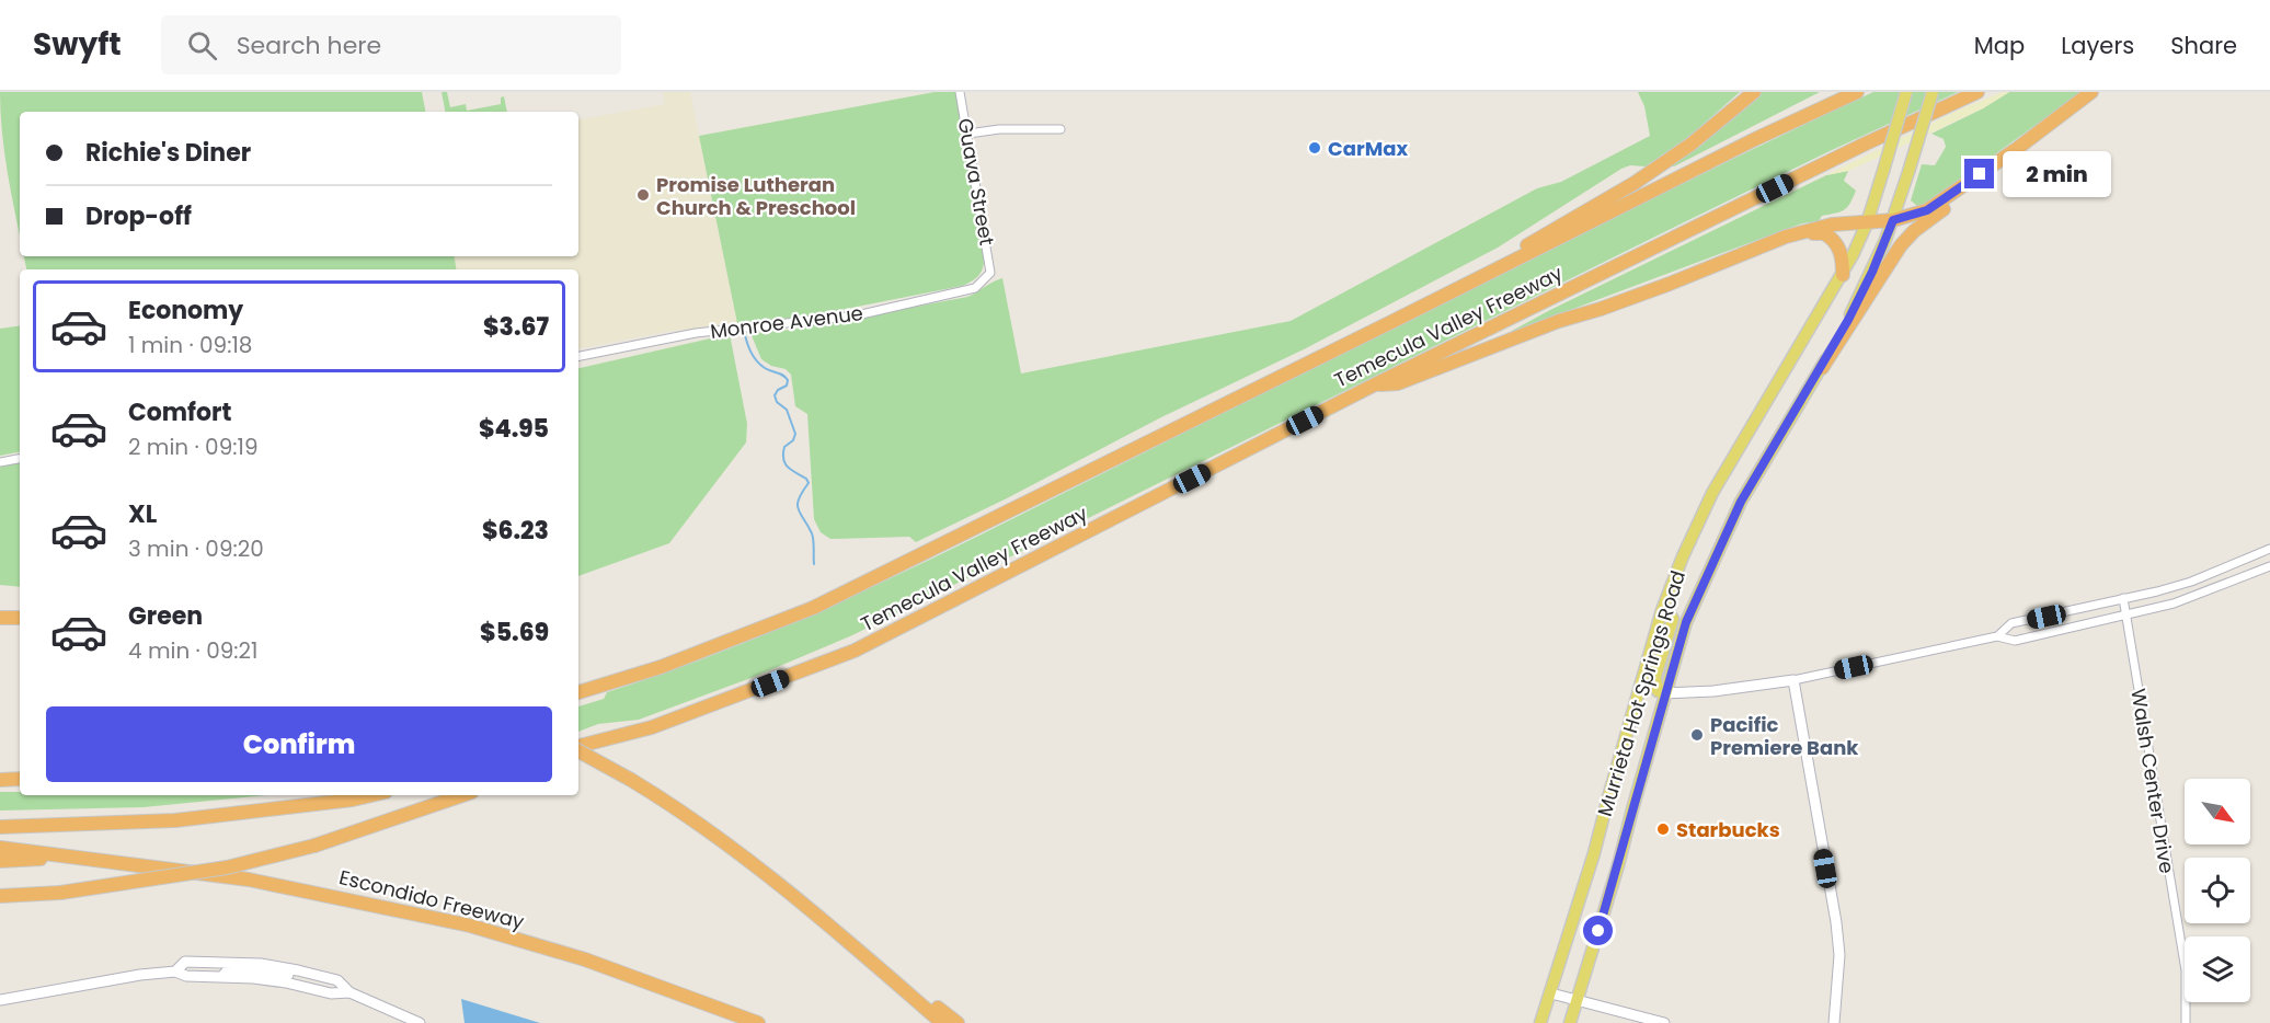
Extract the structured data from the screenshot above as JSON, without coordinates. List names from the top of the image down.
{
  "streets": {
    "highway": ["Temecula Valley Freeway", "Escondido Freeway"],
    "main road": ["Murrieta Hot Springs Road"],
    "street": ["Guava Street", "Monroe Avenue", "Walsh Center Drive"]
  },
  "crossings": [
    ["Guava Street", "Monroe Avenue"]
  ],
  "places": [
    "CarMax",
    "Promise Lutheran Church & Preschool",
    "Pacific Premiere Bank",
    "Starbucks"
  ],
  "north": "bottom right",
  "page": {
    "header": "Swyft",
    "search": "Search here",
    "nav": ["Map", "Layers", "Share"],
    "banner": ["Richie's Diner", "Drop-off"],
    "bubble": "2 min",
    "list": [
      {
        "name": "Economy",
        "note": "1 min · 09:18",
        "value": "$3.67"
      },
      {
        "name": "Comfort",
        "note": "2 min · 09:19",
        "value": "$4.95"
      },
      {
        "name": "XL",
        "note": "3 min · 09:20",
        "value": "$6.23"
      },
      {
        "name": "Green",
        "note": "4 min · 09:21",
        "value": "$5.69"
      }
    ],
    "buttons": "Confirm"
  }
}
